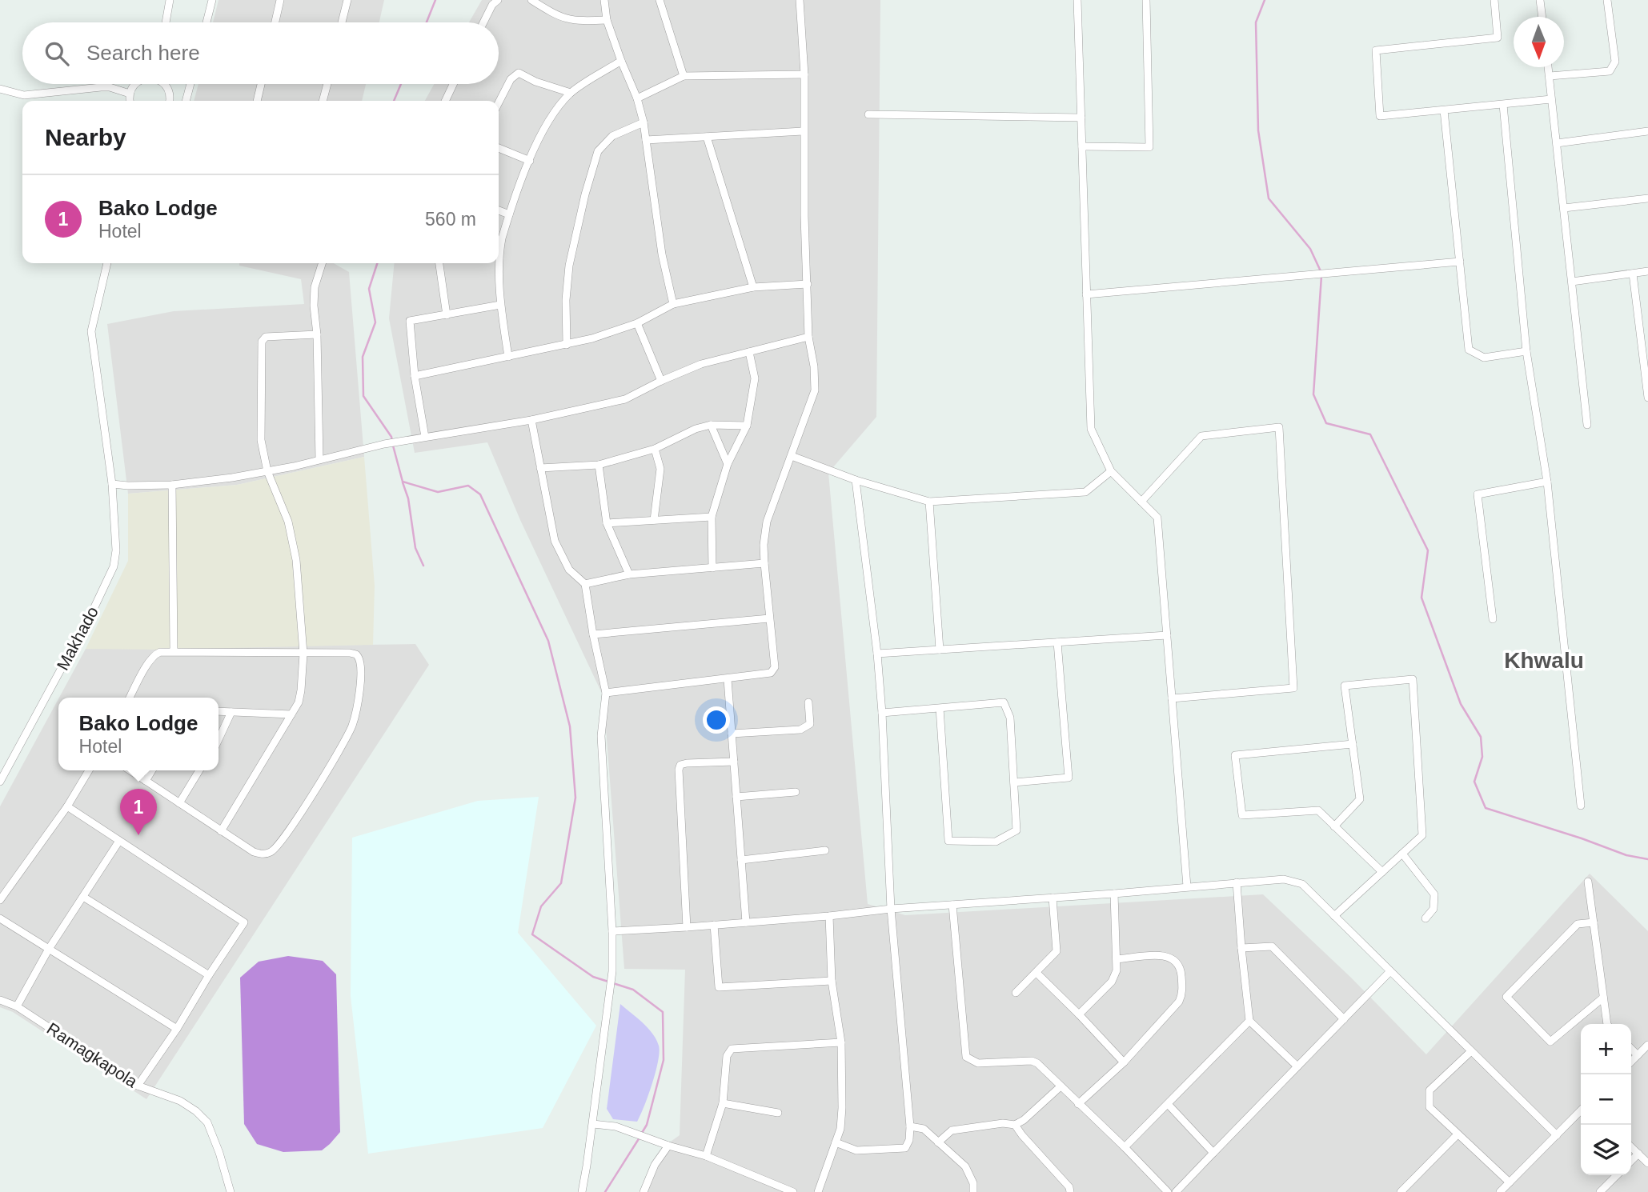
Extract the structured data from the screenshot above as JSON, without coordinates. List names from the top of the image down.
{
  "streets": {
    "street": ["Makhado", "Ramagkapola"]
  },
  "districts": ["Khwalu"],
  "north": "bottom",
  "page": {
    "search": "Search here",
    "heading": "Nearby",
    "list": [
      {
        "mark": "1",
        "name": "Bako Lodge",
        "note": "Hotel",
        "value": "560 m"
      }
    ],
    "popup": ["Bako Lodge", "Hotel"],
    "pins": "1",
    "map_buttons": ["+", "−"]
  }
}
